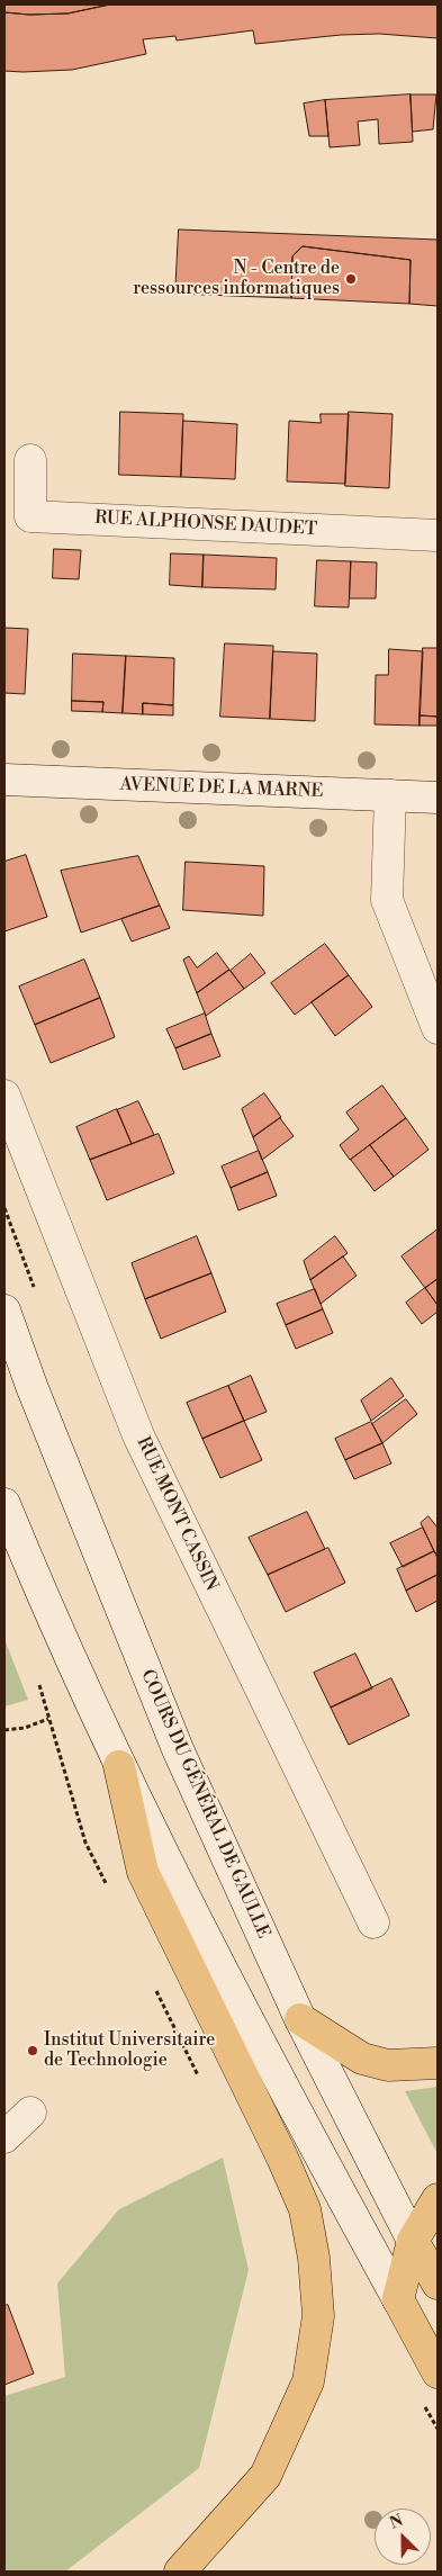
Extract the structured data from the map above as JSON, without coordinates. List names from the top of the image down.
{
  "streets": {
    "main road": ["COURS DU GÉNÉRAL DE GAULLE"],
    "street": ["RUE ALPHONSE DAUDET", "AVENUE DE LA MARNE", "RUE MONT CASSIN"]
  },
  "places": ["N - Centre de ressources informatiques", "Institut Universitaire de Technologie"],
  "north": "top left"
}
